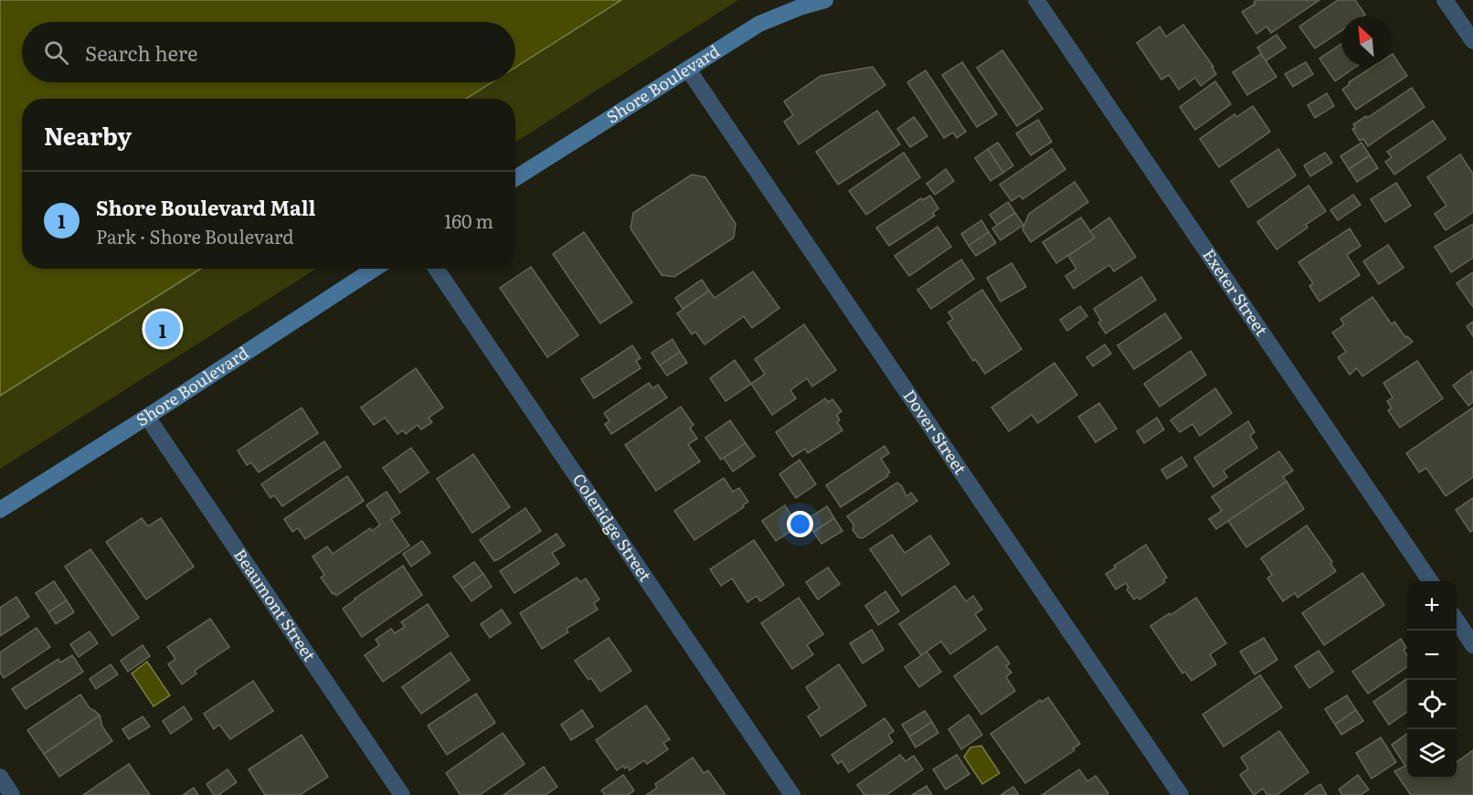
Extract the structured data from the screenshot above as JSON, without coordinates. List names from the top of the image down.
{
  "streets": {
    "main road": ["Shore Boulevard"],
    "street": [
      "Exeter Street",
      "Dover Street",
      "Coleridge Street",
      "Beaumont Street"
    ]
  },
  "crossings": [
    ["Shore Boulevard", "Dover Street"],
    ["Shore Boulevard", "Beaumont Street"]
  ],
  "north": "top left",
  "page": {
    "search": "Search here",
    "heading": "Nearby",
    "list": [
      {
        "mark": "1",
        "name": "Shore Boulevard Mall",
        "note": "Park · Shore Boulevard",
        "value": "160 m"
      }
    ],
    "pins": "1",
    "map_buttons": ["+", "−"]
  }
}
